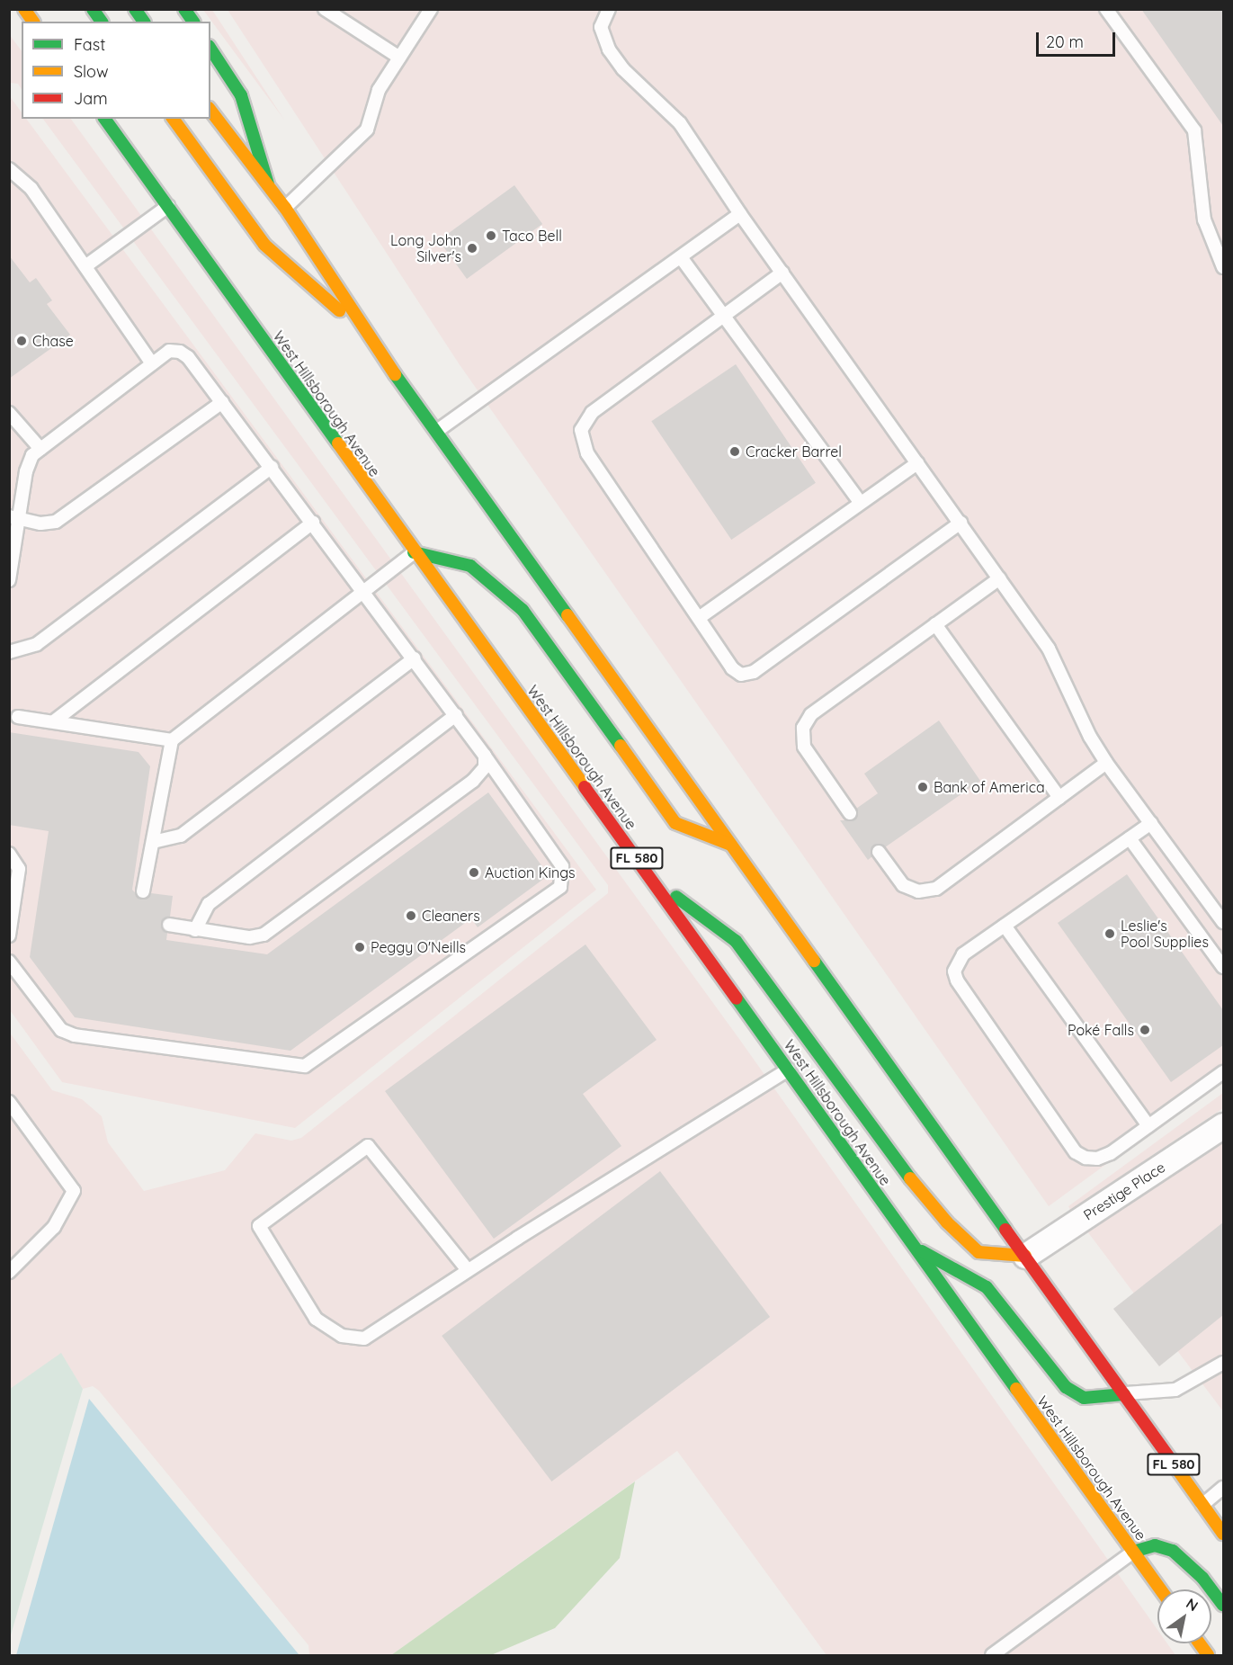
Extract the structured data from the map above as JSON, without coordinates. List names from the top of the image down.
{
  "streets": {
    "main road": ["West Hillsborough Avenue", "FL 580"],
    "street": ["Prestige Place"]
  },
  "crossings": [
    ["FL 580", "Prestige Place"]
  ],
  "places": [
    "Taco Bell",
    "Long John Silver's",
    "Chase",
    "Cracker Barrel",
    "Bank of America",
    "Auction Kings",
    "Cleaners",
    "Leslie's Pool Supplies",
    "Peggy O'Neills",
    "Poké Falls"
  ],
  "legend": ["Fast", "Slow", "Jam"],
  "scale_bar": "20 m",
  "north": "top right"
}
